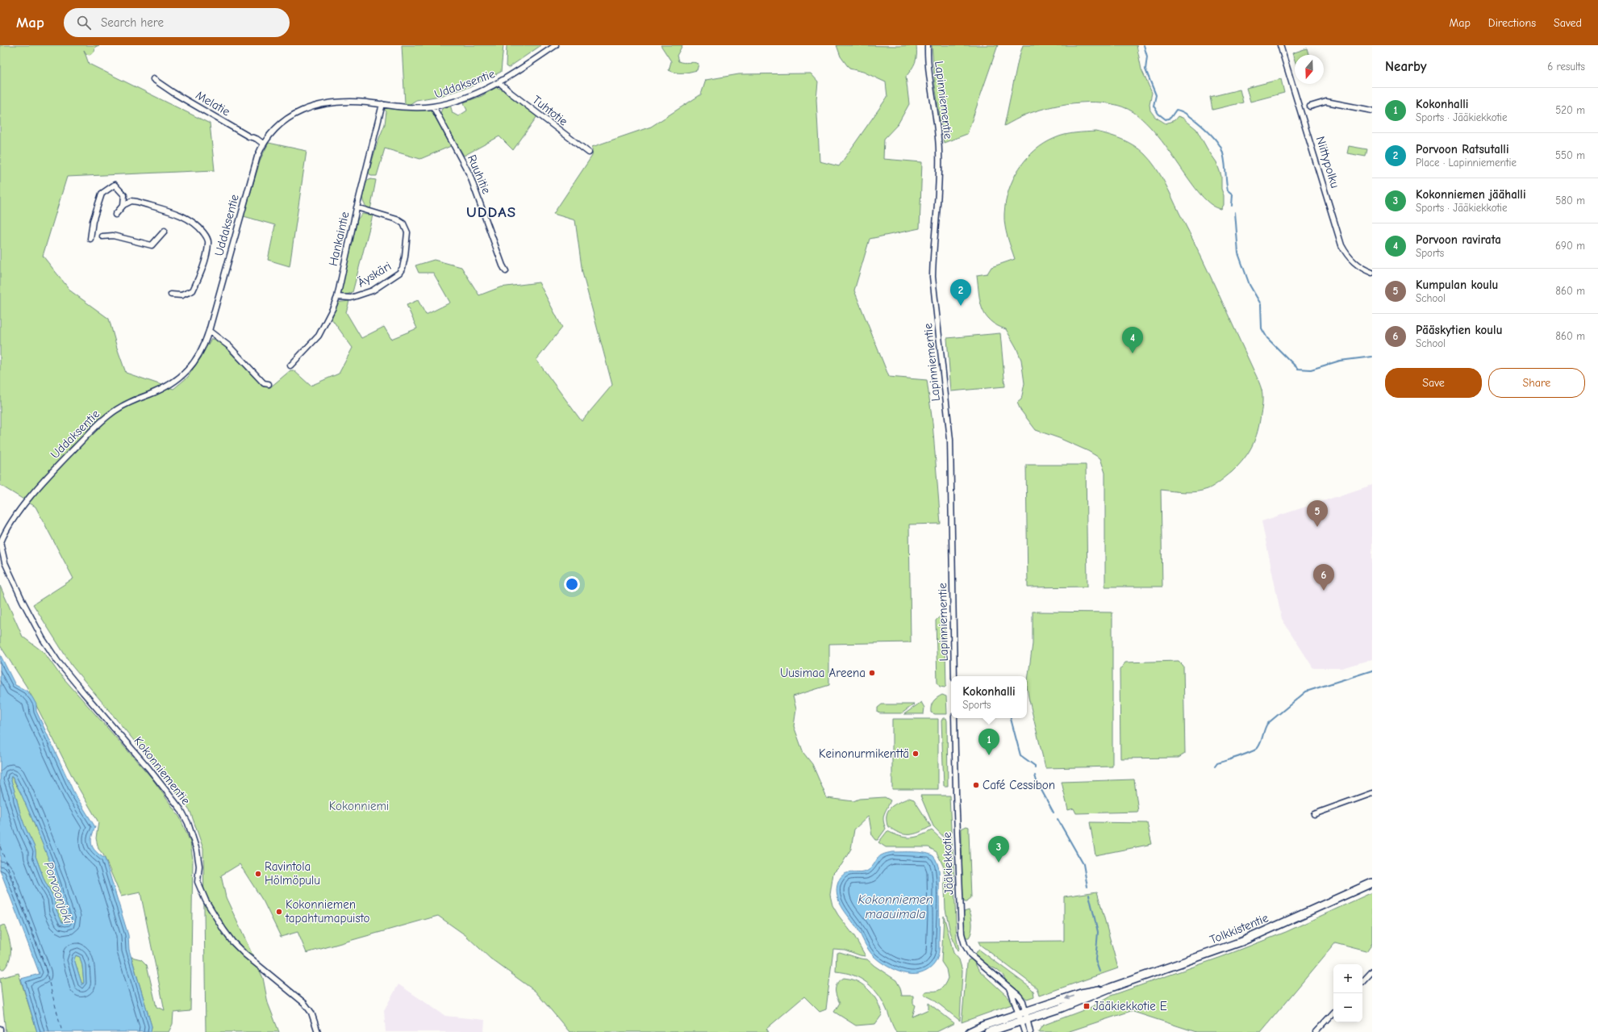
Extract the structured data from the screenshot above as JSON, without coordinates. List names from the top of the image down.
{
  "streets": {
    "street": [
      "Uddaksentie",
      "Lapinniementie",
      "Melatie",
      "Tuhtotie",
      "Niittypolku",
      "Ruuhitie",
      "Hankaintie",
      "Äyskäri",
      "Kokonniementie",
      "Jääkiekkotie",
      "Tolkkistentie"
    ]
  },
  "crossings": [
    ["Uddaksentie", "Melatie"],
    ["Uddaksentie", "Tuhtotie"],
    ["Uddaksentie", "Ruuhitie"],
    ["Uddaksentie", "Hankaintie"],
    ["Uddaksentie", "Kokonniementie"],
    ["Hankaintie", "Äyskäri"],
    ["Jääkiekkotie", "Tolkkistentie"]
  ],
  "districts": ["UDDAS"],
  "water": ["Porvoonjoki", "Kokonniemen maauimala"],
  "parks": ["Kokonniemi"],
  "places": {
    "other": [
      "Uusimaa Areena",
      "Keinonurmikenttä",
      "Café Cessibon",
      "Ravintola Hölmöpulu",
      "Kokonniemen tapahtumapuisto"
    ],
    "transit": ["Jääkiekkotie E"]
  },
  "north": "bottom",
  "page": {
    "header": "Map",
    "search": "Search here",
    "nav": ["Map", "Directions", "Saved"],
    "heading": ["Nearby", "6 results"],
    "list": [
      {
        "mark": "1",
        "name": "Kokonhalli",
        "note": "Sports · Jääkiekkotie",
        "value": "520 m"
      },
      {
        "mark": "2",
        "name": "Porvoon Ratsutalli",
        "note": "Place · Lapinniementie",
        "value": "550 m"
      },
      {
        "mark": "3",
        "name": "Kokonniemen jäähalli",
        "note": "Sports · Jääkiekkotie",
        "value": "580 m"
      },
      {
        "mark": "4",
        "name": "Porvoon ravirata",
        "note": "Sports",
        "value": "690 m"
      },
      {
        "mark": "5",
        "name": "Kumpulan koulu",
        "note": "School",
        "value": "860 m"
      },
      {
        "mark": "6",
        "name": "Pääskytien koulu",
        "note": "School",
        "value": "860 m"
      }
    ],
    "pins": [
      "2",
      "4",
      "5",
      "6",
      "1",
      "3"
    ],
    "buttons": ["Save", "Share"],
    "popup": ["Kokonhalli", "Sports"],
    "map_buttons": ["+", "−"]
  }
}
